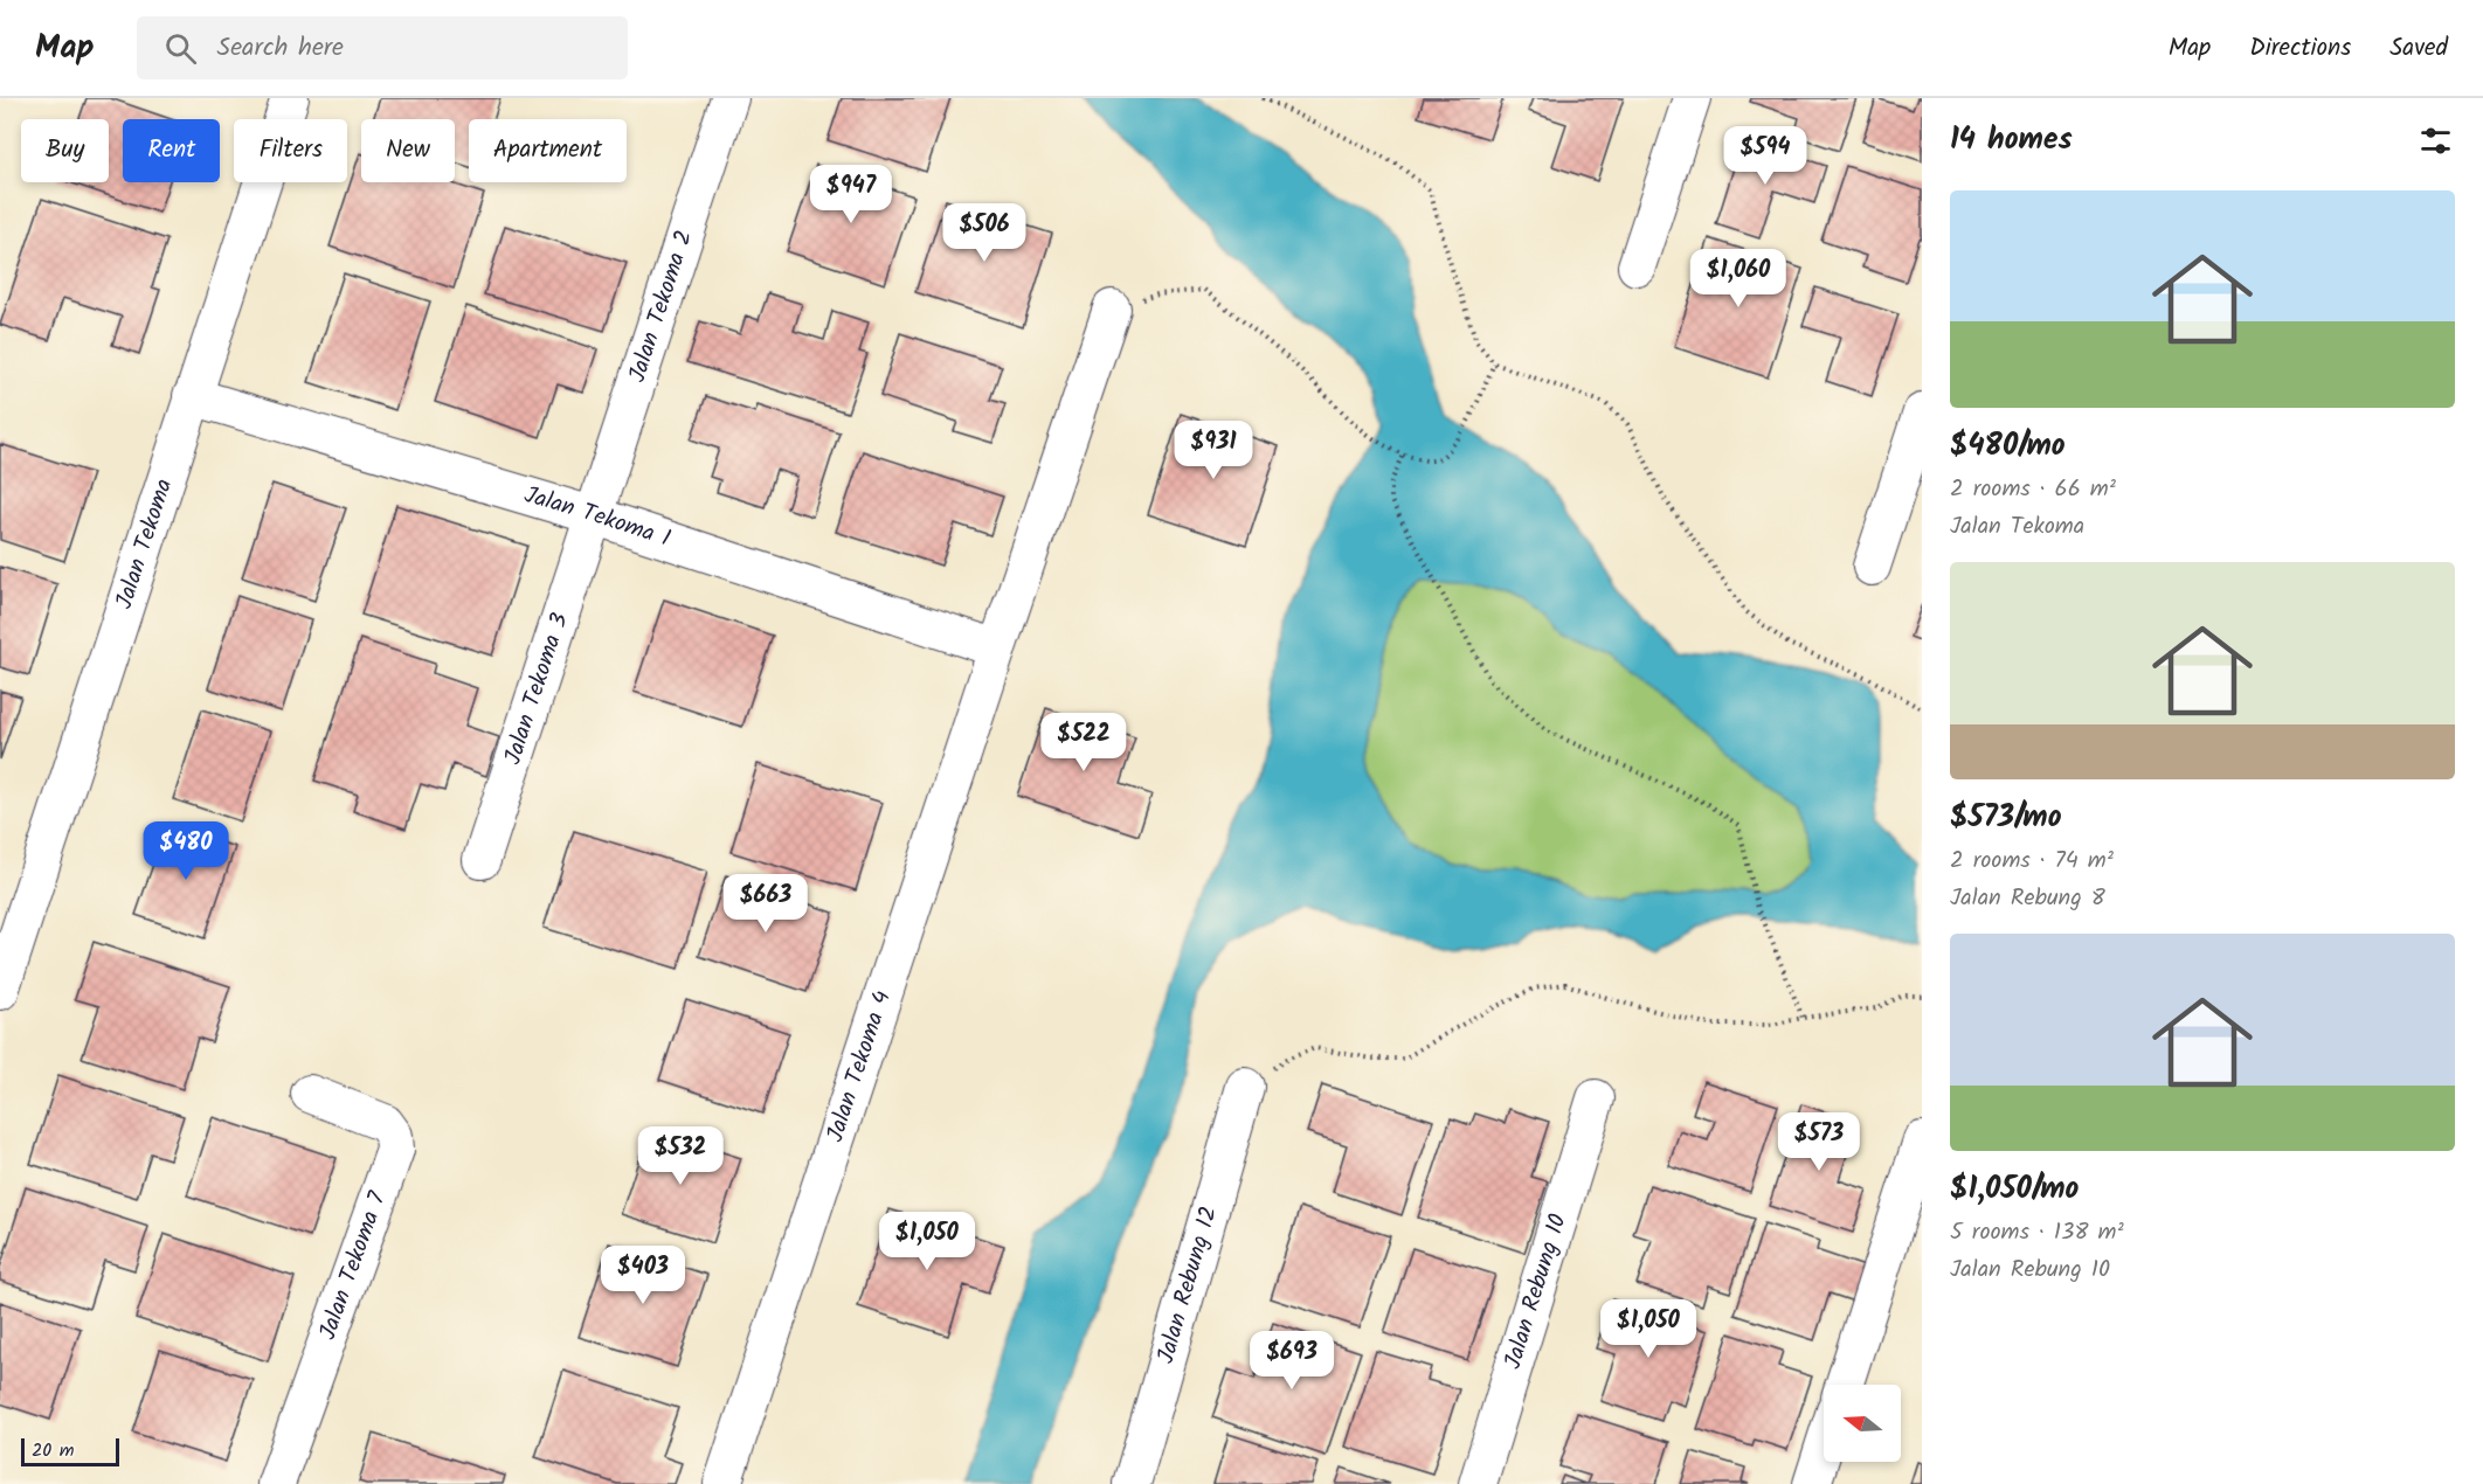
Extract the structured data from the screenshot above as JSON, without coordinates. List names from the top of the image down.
{
  "streets": {
    "street": [
      "Jalan Tekoma 2",
      "Jalan Tekoma 1",
      "Jalan Tekoma",
      "Jalan Tekoma 3",
      "Jalan Tekoma 4",
      "Jalan Tekoma 7",
      "Jalan Rebung 12",
      "Jalan Rebung 10"
    ]
  },
  "crossings": [
    ["Jalan Tekoma 2", "Jalan Tekoma 1"],
    ["Jalan Tekoma 2", "Jalan Tekoma 3"],
    ["Jalan Tekoma 1", "Jalan Tekoma"],
    ["Jalan Tekoma 1", "Jalan Tekoma 3"],
    ["Jalan Tekoma 1", "Jalan Tekoma 4"]
  ],
  "scale_bar": "20 m",
  "north": "left",
  "page": {
    "header": "Map",
    "search": "Search here",
    "nav": ["Map", "Directions", "Saved"],
    "heading": "14 homes",
    "chip": [
      "Buy",
      "Rent",
      "Filters",
      "New",
      "Apartment"
    ],
    "price": [
      "$594",
      "$947",
      "$506",
      "$1,060",
      "$931",
      "$522",
      "$480",
      "$663",
      "$573",
      "$532",
      "$1,050",
      "$403",
      "$1,050",
      "$693"
    ],
    "list": [
      {
        "name": "$480/mo",
        "note": "2 rooms · 66 m² · Jalan Tekoma"
      },
      {
        "name": "$573/mo",
        "note": "2 rooms · 74 m² · Jalan Rebung 8"
      },
      {
        "name": "$1,050/mo",
        "note": "5 rooms · 138 m² · Jalan Rebung 10"
      }
    ],
    "scale": "20 m"
  }
}
